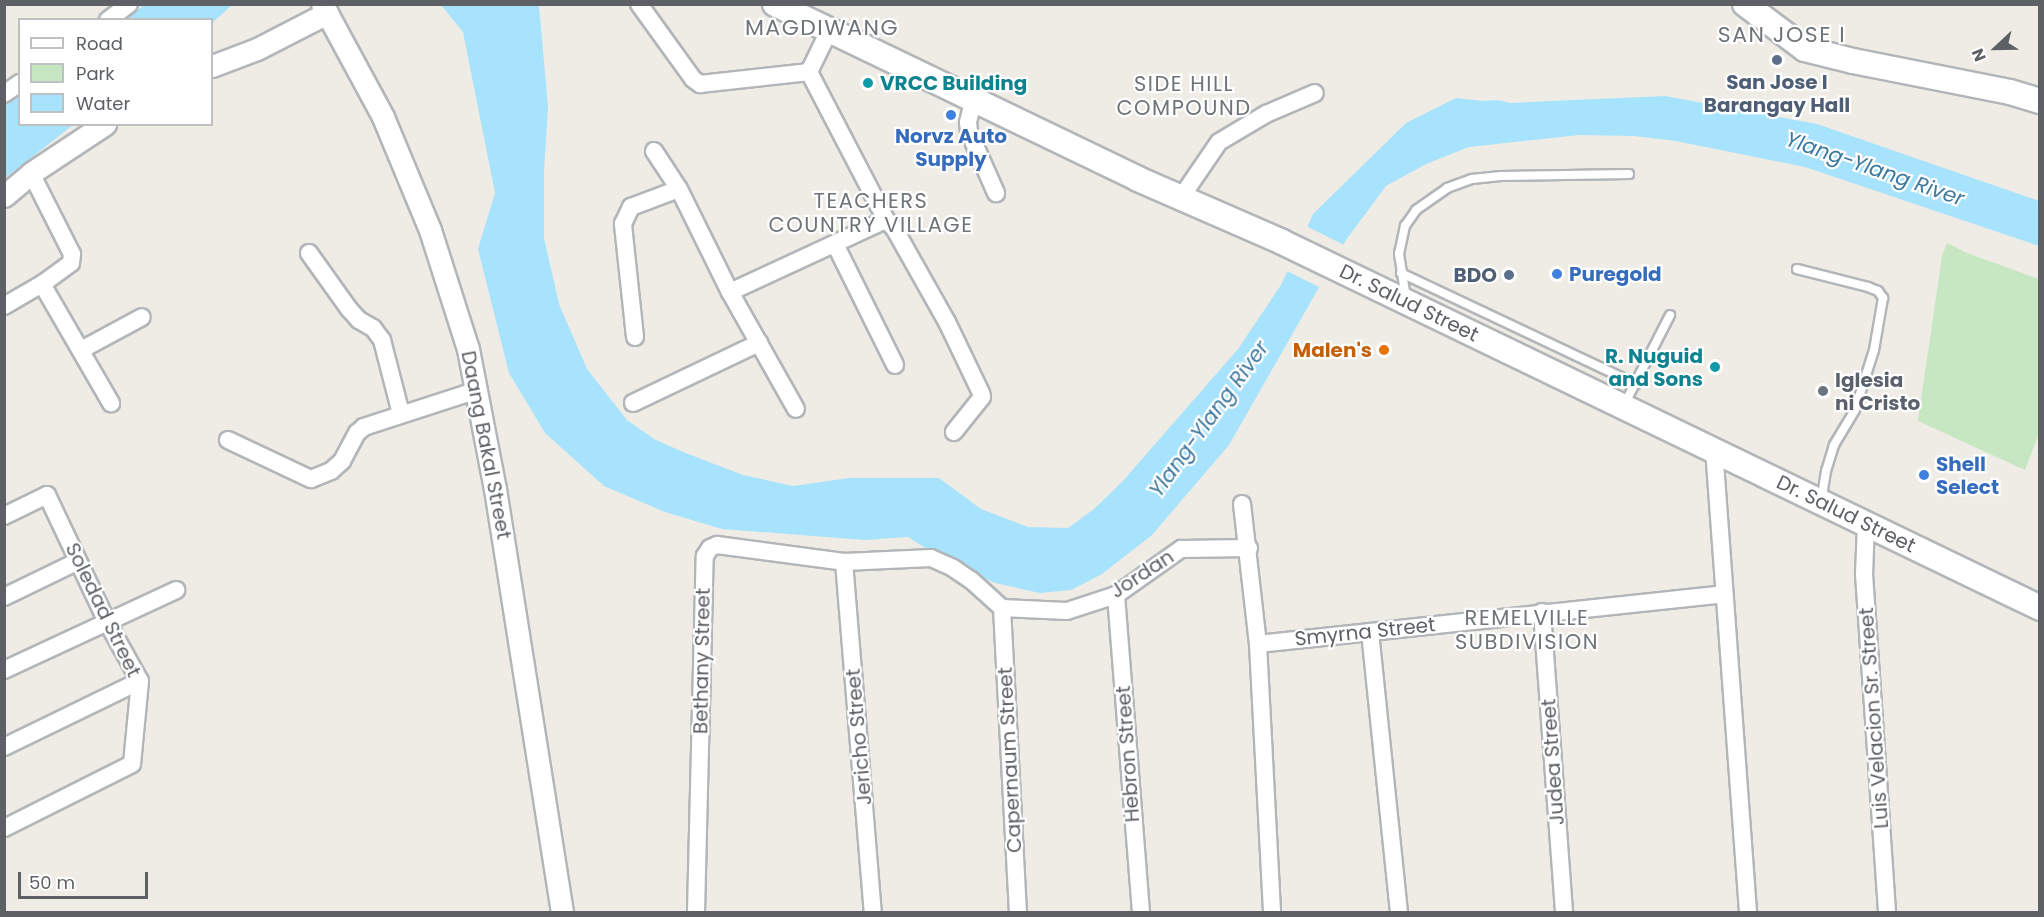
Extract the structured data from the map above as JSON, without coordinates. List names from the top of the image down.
{
  "streets": {
    "main road": ["Dr. Salud Street"],
    "street": [
      "Daang Bakal Street",
      "Jordan",
      "Soledad Street",
      "Smyrna Street",
      "Bethany Street",
      "Luis Velacion Sr. Street",
      "Jericho Street",
      "Hebron Street",
      "Capernaum Street",
      "Judea Street"
    ]
  },
  "crossings": [
    ["Dr. Salud Street", "Luis Velacion Sr. Street"],
    ["Jordan", "Bethany Street"],
    ["Jordan", "Hebron Street"],
    ["Jordan", "Capernaum Street"],
    ["Smyrna Street", "Judea Street"],
    ["Bethany Street", "Jericho Street"],
    ["Bethany Street", "Capernaum Street"]
  ],
  "districts": [
    "MAGDIWANG",
    "SAN JOSE I",
    "SIDE HILL COMPOUND",
    "TEACHERS COUNTRY VILLAGE",
    "REMELVILLE SUBDIVISION"
  ],
  "water": ["Ylang-Ylang River"],
  "places": [
    "San Jose I Barangay Hall",
    "VRCC Building",
    "Norvz Auto Supply",
    "Puregold",
    "BDO",
    "Malen's",
    "R. Nuguid and Sons",
    "Iglesia ni Cristo",
    "Shell Select"
  ],
  "legend": ["Road", "Park", "Water"],
  "scale_bar": "50 m",
  "north": "left"
}
